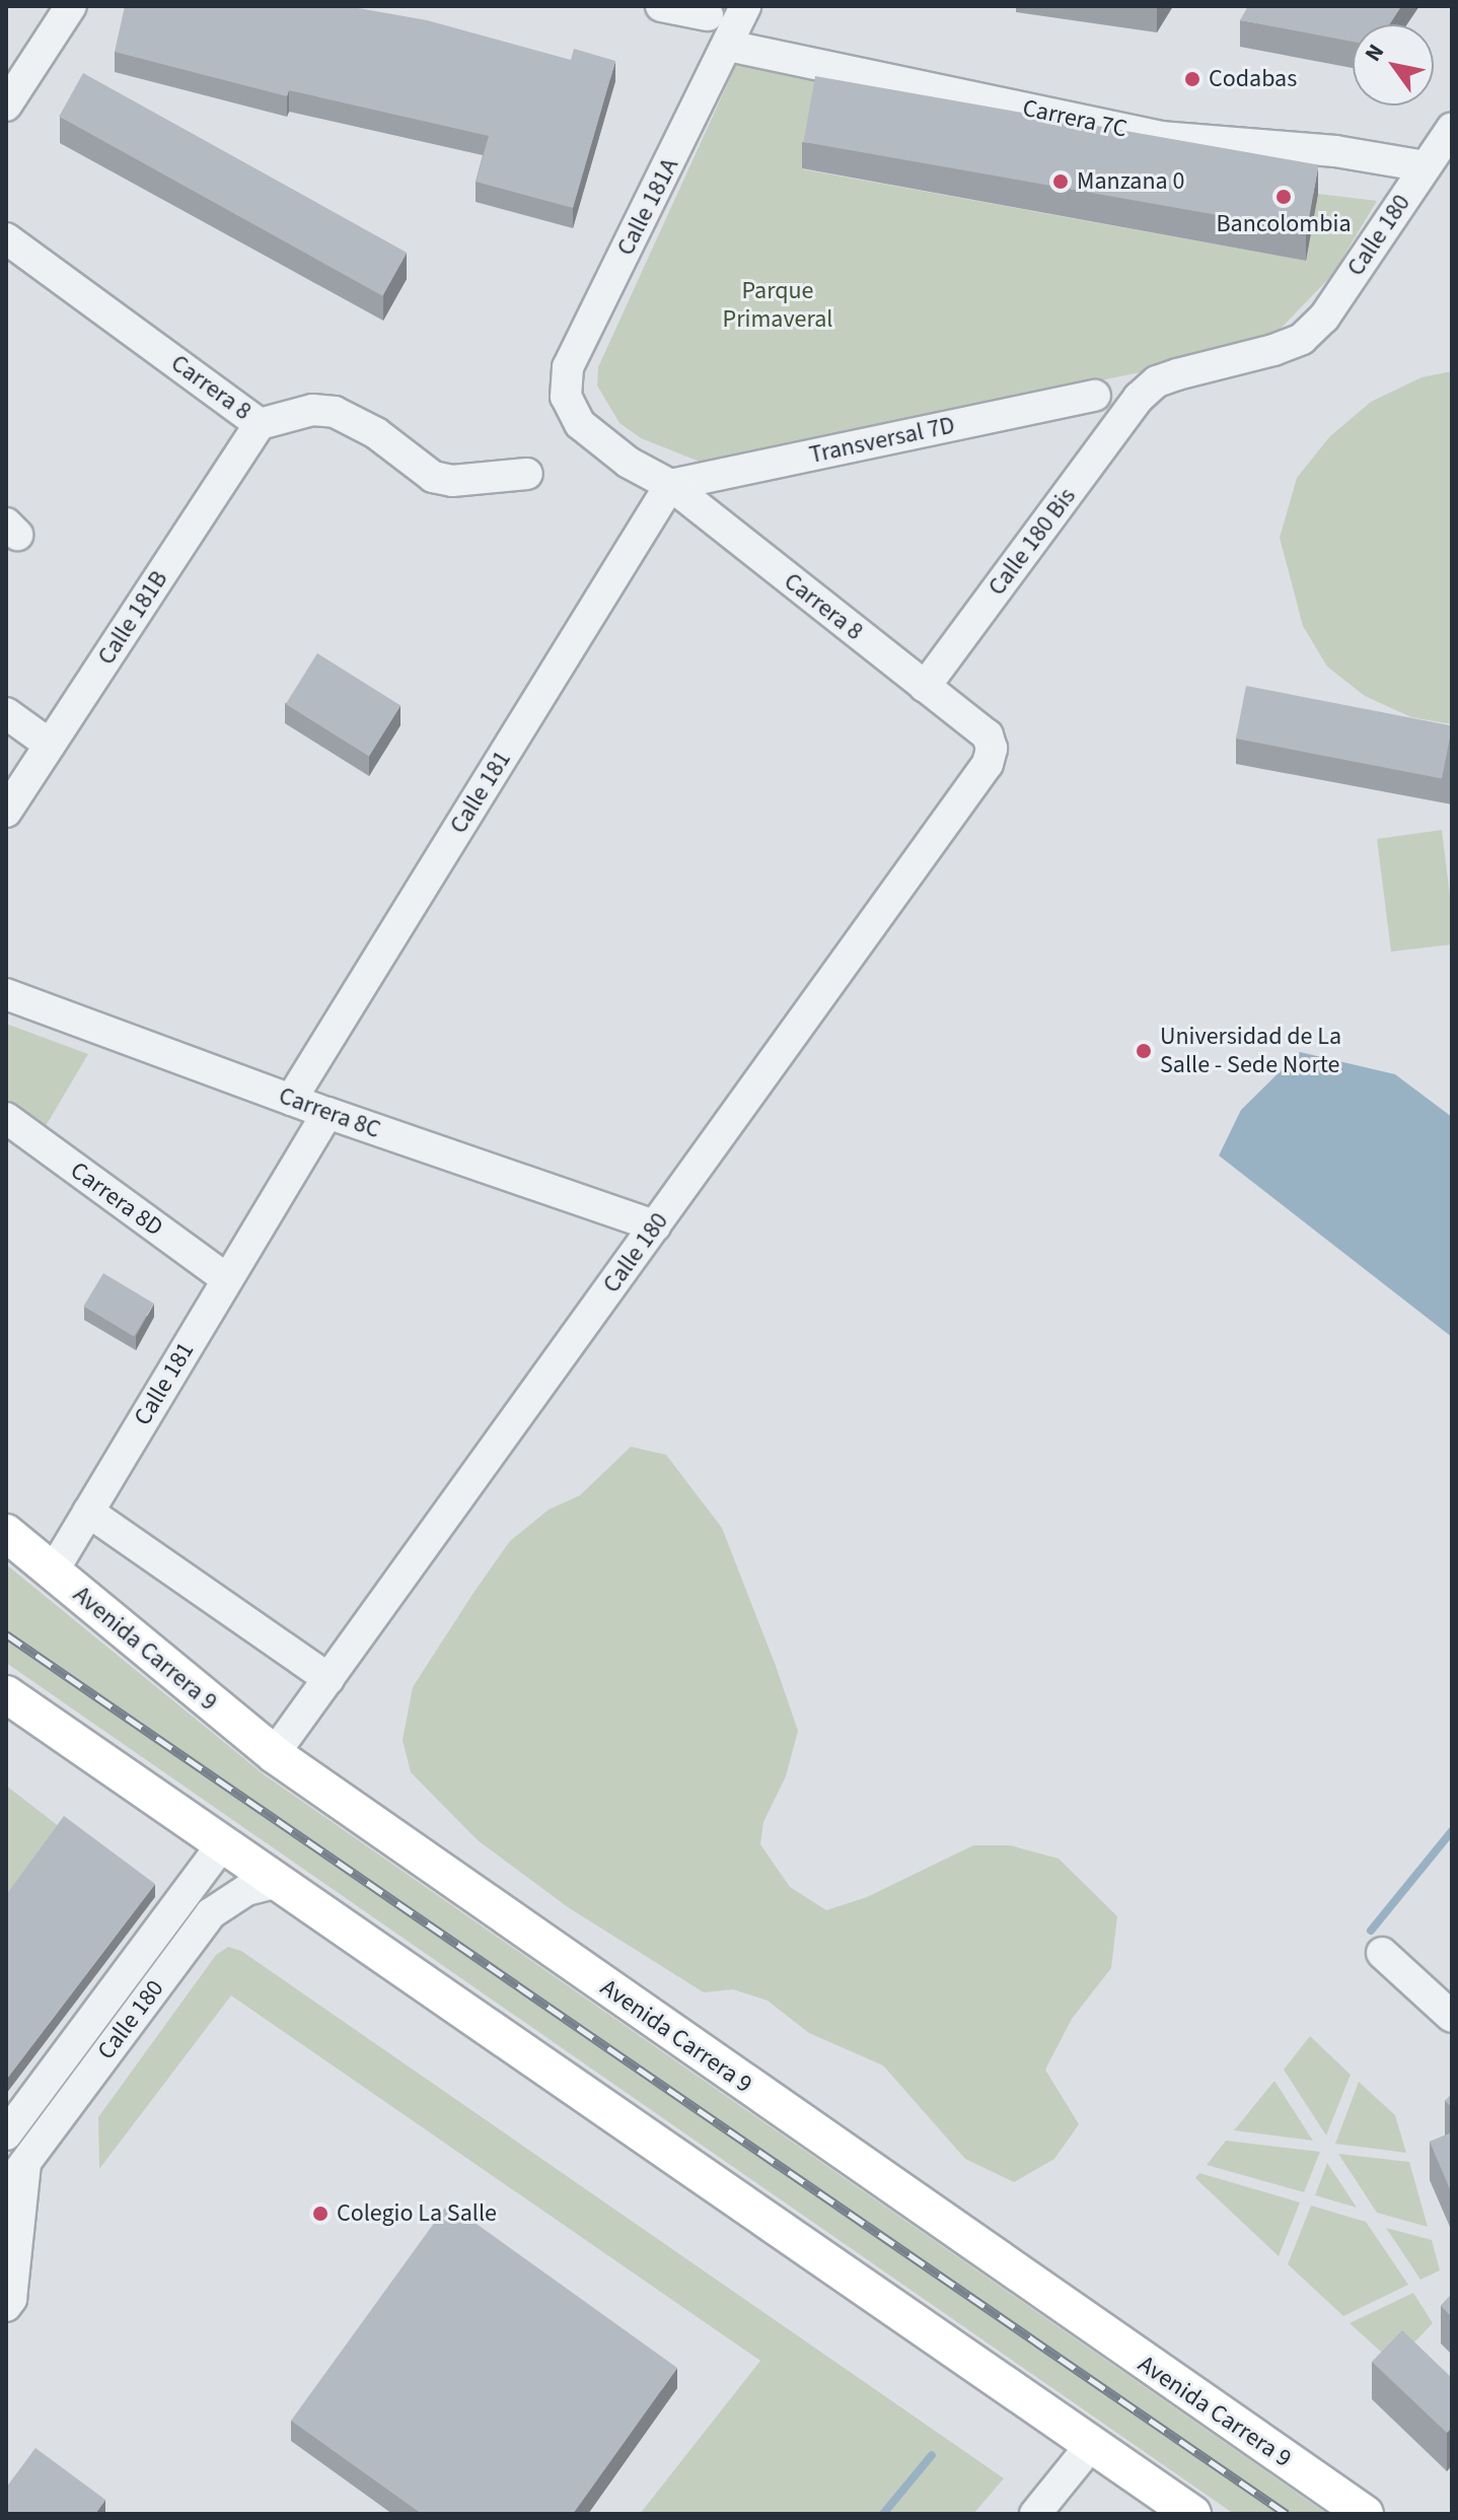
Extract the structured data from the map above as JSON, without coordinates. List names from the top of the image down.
{
  "streets": {
    "main road": ["Avenida Carrera 9"],
    "street": [
      "Carrera 7C",
      "Calle 181A",
      "Calle 180",
      "Carrera 8",
      "Transversal 7D",
      "Calle 180 Bis",
      "Calle 181B",
      "Calle 181",
      "Carrera 8C",
      "Carrera 8D"
    ]
  },
  "crossings": [
    ["Carrera 7C", "Calle 181A"],
    ["Carrera 7C", "Calle 180"],
    ["Calle 181A", "Carrera 8"],
    ["Calle 180", "Carrera 8"],
    ["Calle 180", "Calle 180 Bis"],
    ["Calle 180", "Carrera 8C"],
    ["Calle 180", "Avenida Carrera 9"],
    ["Carrera 8", "Transversal 7D"],
    ["Carrera 8", "Calle 180 Bis"],
    ["Carrera 8", "Calle 181B"],
    ["Carrera 8", "Calle 181"],
    ["Transversal 7D", "Calle 181"],
    ["Calle 181", "Carrera 8C"],
    ["Calle 181", "Carrera 8D"],
    ["Calle 181", "Avenida Carrera 9"]
  ],
  "parks": ["Parque Primaveral"],
  "places": [
    "Codabas",
    "Manzana 0",
    "Bancolombia",
    "Universidad de La Salle - Sede Norte",
    "Colegio La Salle"
  ],
  "north": "top left"
}
